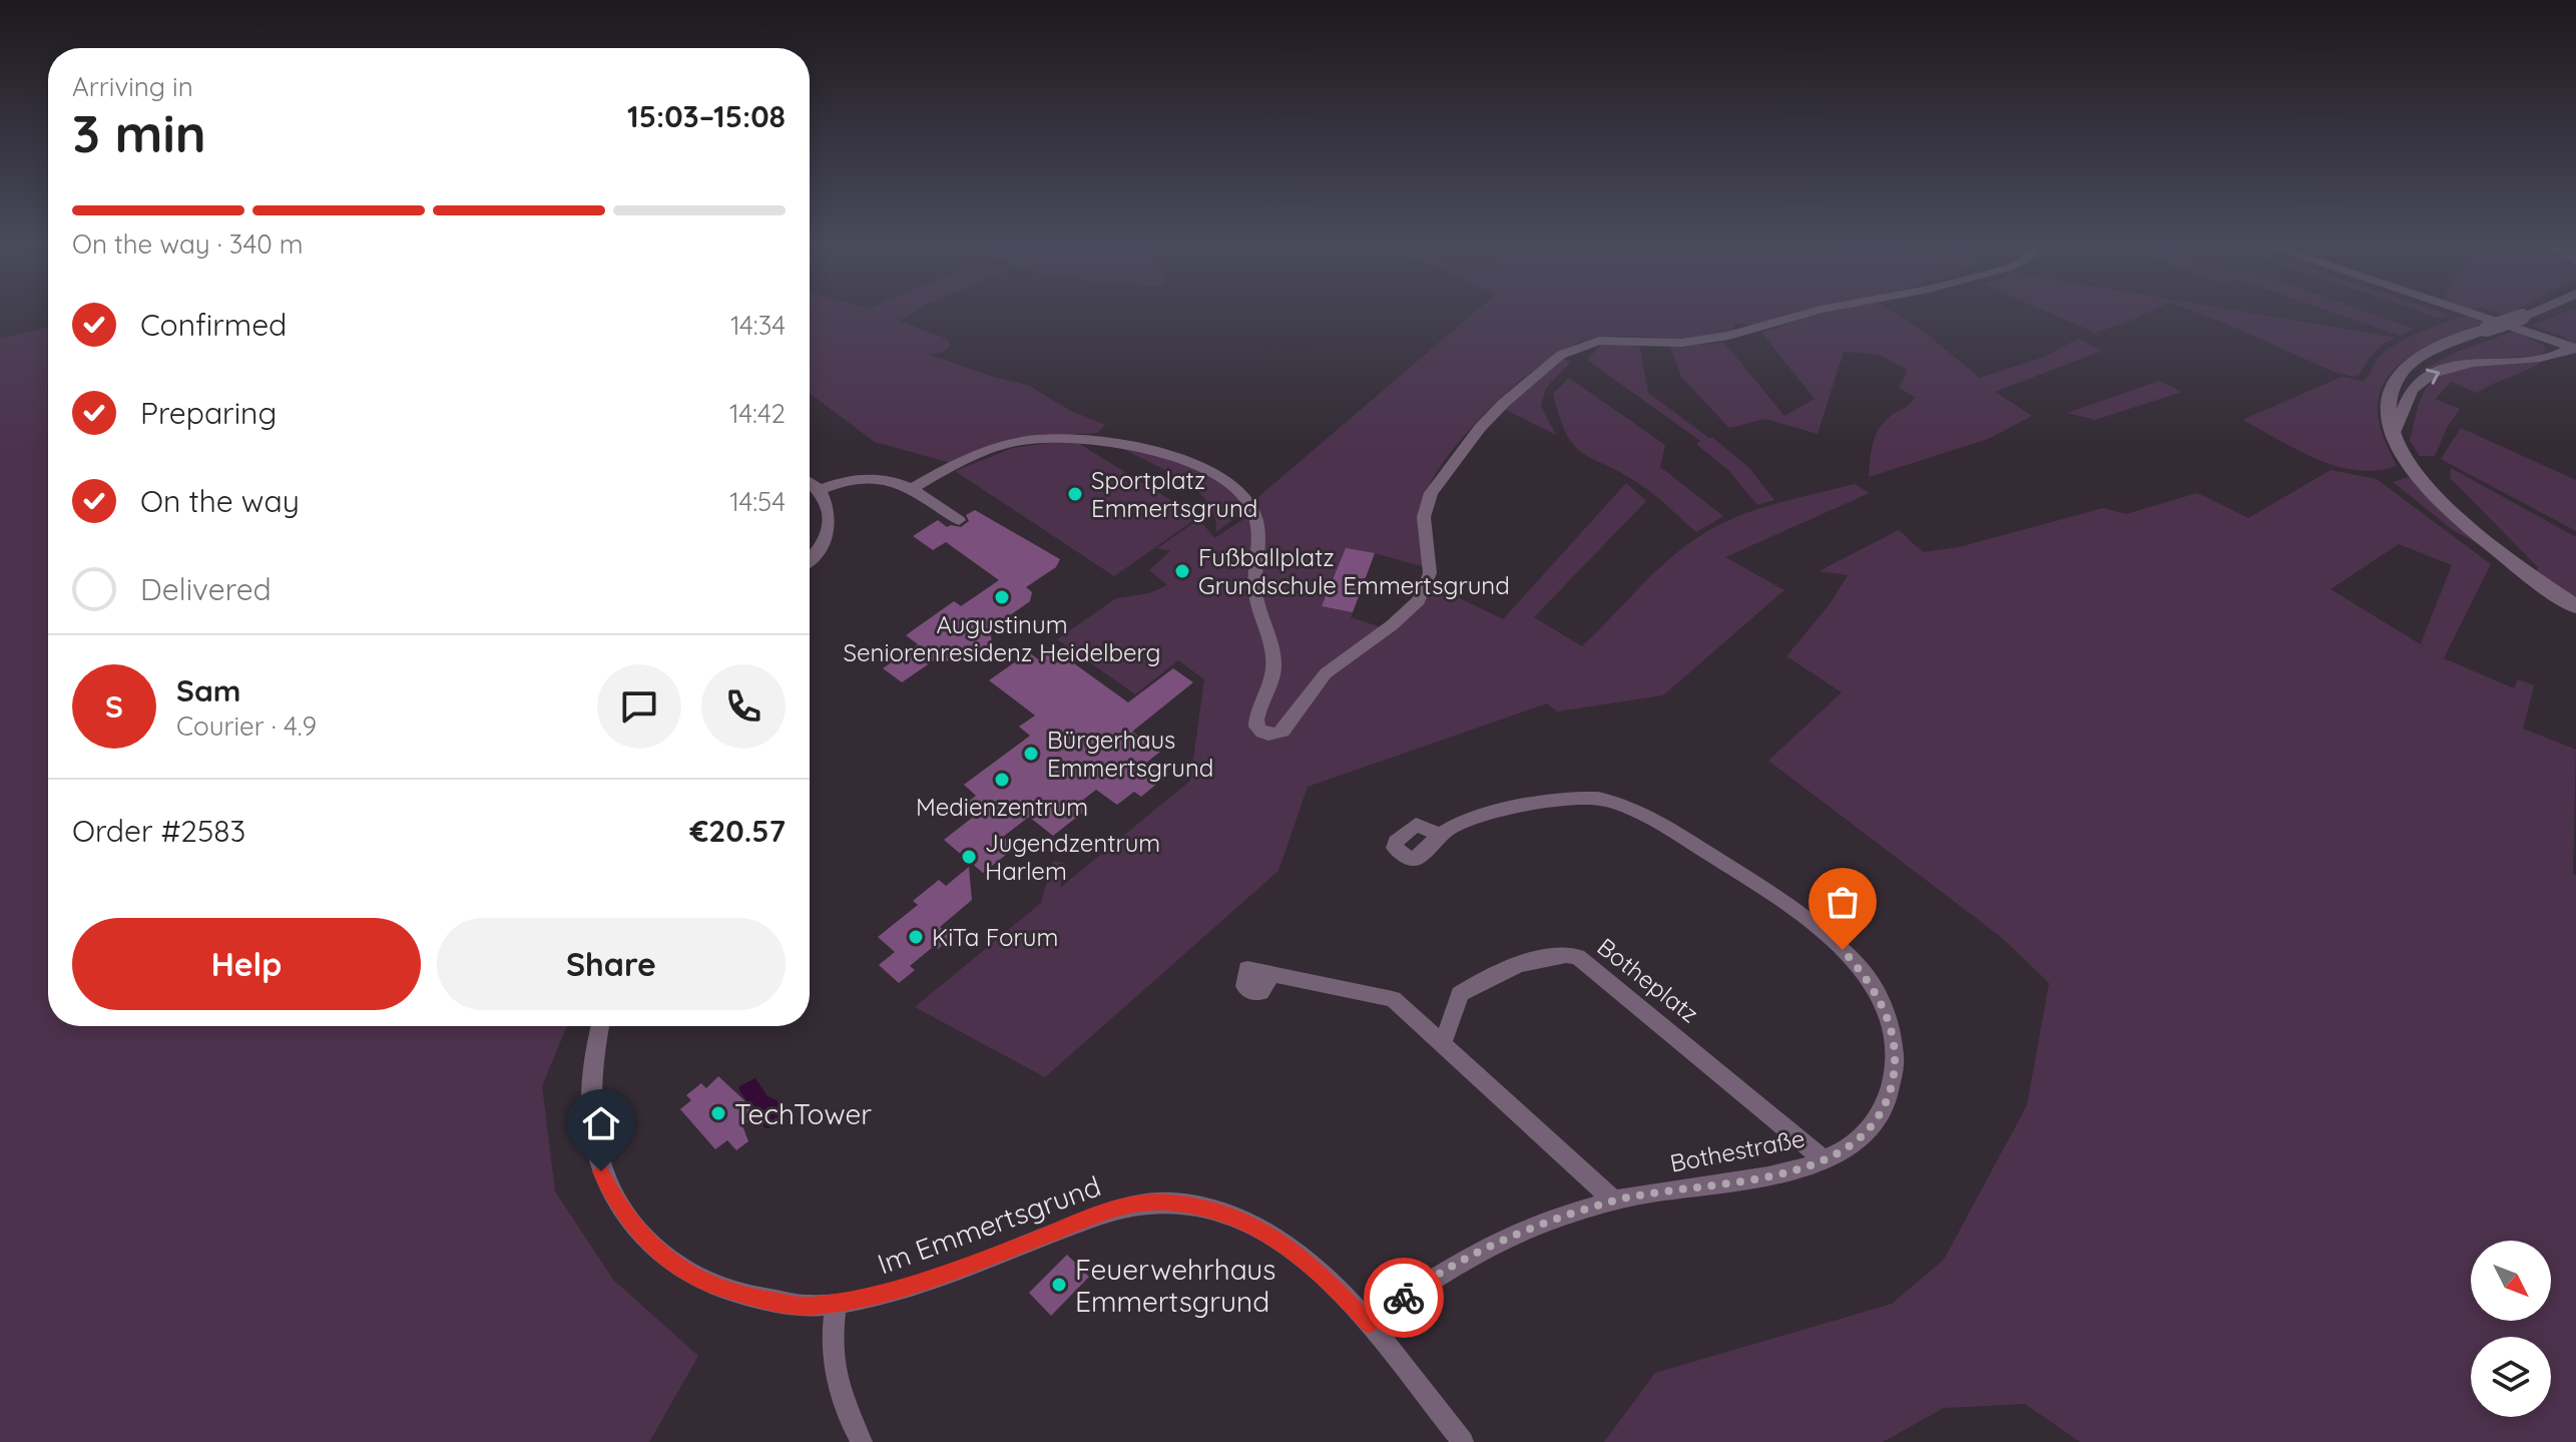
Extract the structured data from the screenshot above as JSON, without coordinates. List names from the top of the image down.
{
  "streets": {
    "street": ["Botheplatz", "Bothestraße", "Im Emmertsgrund"]
  },
  "crossings": [
    ["Botheplatz", "Bothestraße"],
    ["Bothestraße", "Im Emmertsgrund"]
  ],
  "places": [
    "Sportplatz Emmertsgrund",
    "Fußballplatz Grundschule Emmertsgrund",
    "Augustinum Seniorenresidenz Heidelberg",
    "Bürgerhaus Emmertsgrund",
    "Medienzentrum",
    "Jugendzentrum Harlem",
    "KiTa Forum",
    "TechTower",
    "Feuerwehrhaus Emmertsgrund"
  ],
  "north": "bottom right",
  "page": {
    "heading": ["3 min", "Arriving in", "15:03–15:08"],
    "panel": [
      "Sam",
      "Courier · 4.9",
      "Order #2583",
      "€20.57"
    ],
    "bar": "On the way · 340 m",
    "list": [
      ["Confirmed", "14:34"],
      ["Preparing", "14:42"],
      ["On the way", "14:54"],
      "Delivered"
    ],
    "round": "S",
    "buttons": ["Help", "Share"]
  }
}
